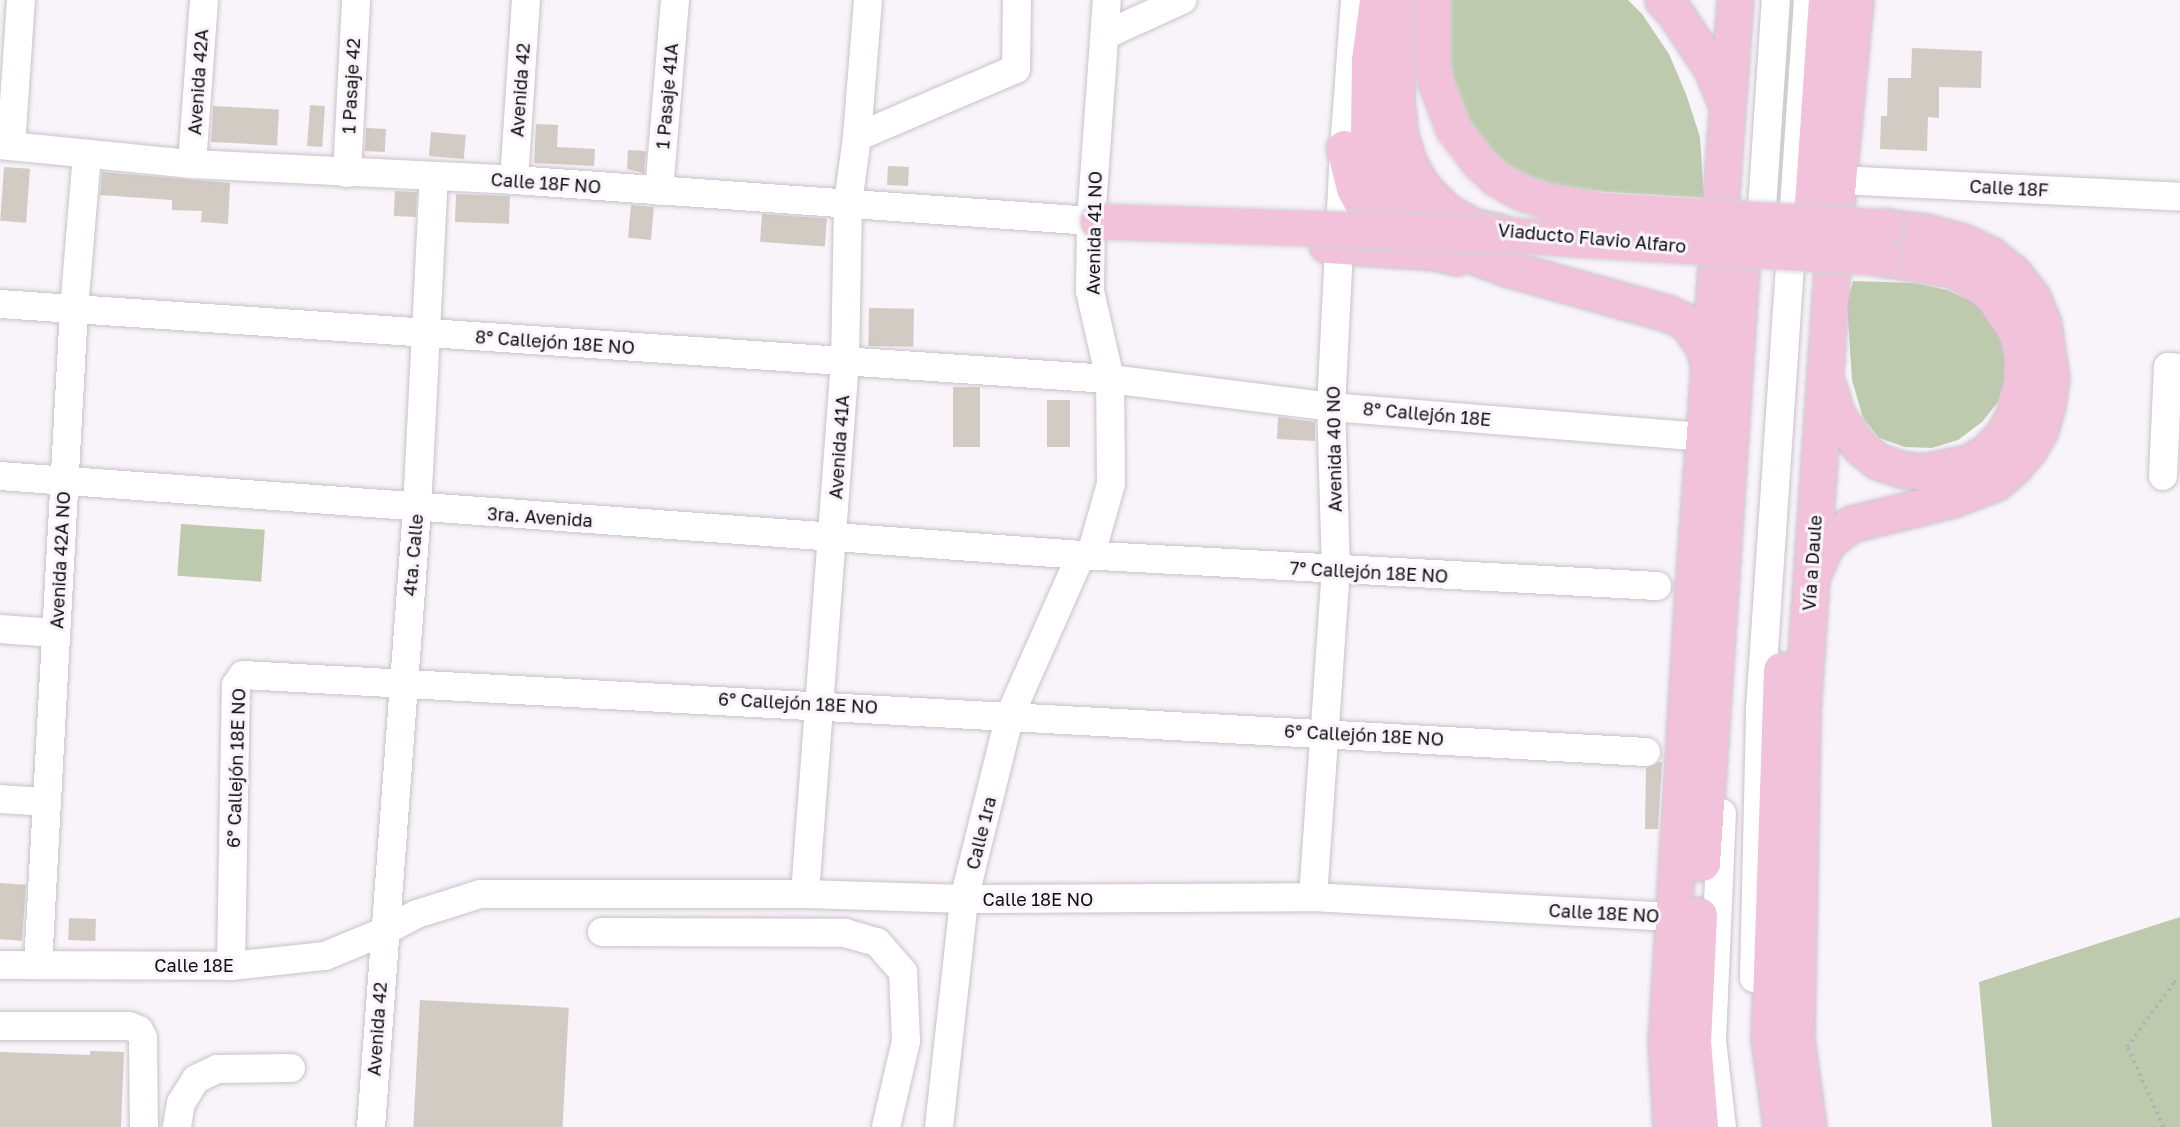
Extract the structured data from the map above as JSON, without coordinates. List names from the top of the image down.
{
  "streets": {
    "main road": ["Viaducto Flavio Alfaro", "Vía a Daule"],
    "street": [
      "Avenida 42A",
      "1 Pasaje 42",
      "Avenida 42",
      "1 Pasaje 41A",
      "Calle 18F NO",
      "Calle 18F",
      "Avenida 41 NO",
      "8° Callejón 18E NO",
      "8° Callejón 18E",
      "Avenida 41A",
      "Avenida 40 NO",
      "3ra. Avenida",
      "4ta. Calle",
      "Avenida 42A NO",
      "7° Callejón 18E NO",
      "6° Callejón 18E NO",
      "Calle 1ra",
      "Calle 18E NO",
      "Calle 18E"
    ]
  },
  "crossings": [
    ["Avenida 42A", "Calle 18F NO"],
    ["1 Pasaje 42", "Calle 18F NO"],
    ["Avenida 42", "Calle 18F NO"],
    ["Avenida 42", "4ta. Calle"],
    ["Avenida 42", "Calle 18E NO"],
    ["Avenida 42", "Calle 18E"],
    ["1 Pasaje 41A", "Calle 18F NO"],
    ["Calle 18F NO", "Avenida 41 NO"],
    ["Calle 18F NO", "Avenida 41A"],
    ["Calle 18F NO", "4ta. Calle"],
    ["Calle 18F NO", "Avenida 42A NO"],
    ["Calle 18F", "Vía a Daule"],
    ["Avenida 41 NO", "8° Callejón 18E NO"],
    ["Avenida 41 NO", "8° Callejón 18E"],
    ["Avenida 41 NO", "3ra. Avenida"],
    ["Avenida 41 NO", "7° Callejón 18E NO"],
    ["Avenida 41 NO", "Calle 1ra"],
    ["8° Callejón 18E NO", "8° Callejón 18E"],
    ["8° Callejón 18E NO", "Avenida 41A"],
    ["8° Callejón 18E NO", "4ta. Calle"],
    ["8° Callejón 18E NO", "Avenida 42A NO"],
    ["8° Callejón 18E", "Avenida 40 NO"],
    ["Avenida 41A", "3ra. Avenida"],
    ["Avenida 41A", "6° Callejón 18E NO"],
    ["Avenida 41A", "Calle 18E NO"],
    ["Avenida 40 NO", "7° Callejón 18E NO"],
    ["Avenida 40 NO", "6° Callejón 18E NO"],
    ["Avenida 40 NO", "Calle 18E NO"],
    ["3ra. Avenida", "4ta. Calle"],
    ["3ra. Avenida", "Avenida 42A NO"],
    ["3ra. Avenida", "7° Callejón 18E NO"],
    ["3ra. Avenida", "Calle 1ra"],
    ["4ta. Calle", "6° Callejón 18E NO"],
    ["4ta. Calle", "Calle 18E NO"],
    ["4ta. Calle", "Calle 18E"],
    ["Avenida 42A NO", "Calle 18E"],
    ["7° Callejón 18E NO", "Calle 1ra"],
    ["6° Callejón 18E NO", "Calle 1ra"],
    ["6° Callejón 18E NO", "Calle 18E"],
    ["Calle 1ra", "Calle 18E NO"],
    ["Calle 18E NO", "Calle 18E"]
  ]
}
